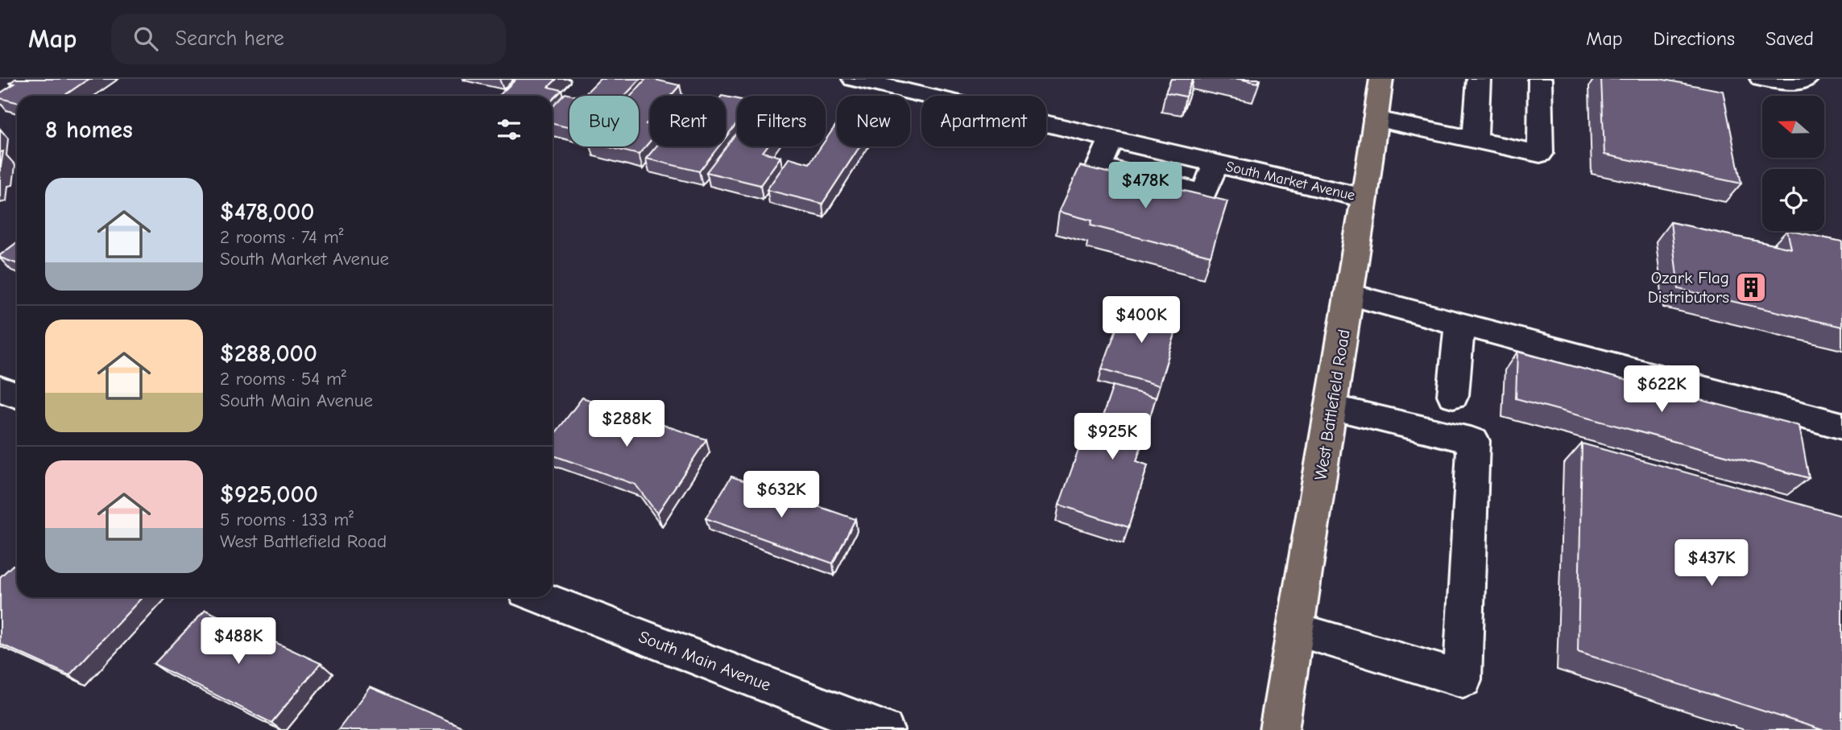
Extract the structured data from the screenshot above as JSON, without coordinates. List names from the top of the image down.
{
  "streets": {
    "main road": ["West Battlefield Road"],
    "street": ["South Market Avenue", "South Main Avenue"]
  },
  "crossings": [
    ["South Market Avenue", "West Battlefield Road"]
  ],
  "places": {
    "building": ["Ozark Flag Distributors"]
  },
  "north": "left",
  "page": {
    "header": "Map",
    "search": "Search here",
    "nav": ["Map", "Directions", "Saved"],
    "chip": [
      "Buy",
      "Rent",
      "Filters",
      "New",
      "Apartment"
    ],
    "heading": "8 homes",
    "price": [
      "$478K",
      "$400K",
      "$622K",
      "$288K",
      "$925K",
      "$632K",
      "$437K",
      "$488K"
    ],
    "list": [
      {
        "name": "$478,000",
        "note": "2 rooms · 74 m² · South Market Avenue"
      },
      {
        "name": "$288,000",
        "note": "2 rooms · 54 m² · South Main Avenue"
      },
      {
        "name": "$925,000",
        "note": "5 rooms · 133 m² · West Battlefield Road"
      }
    ]
  }
}
